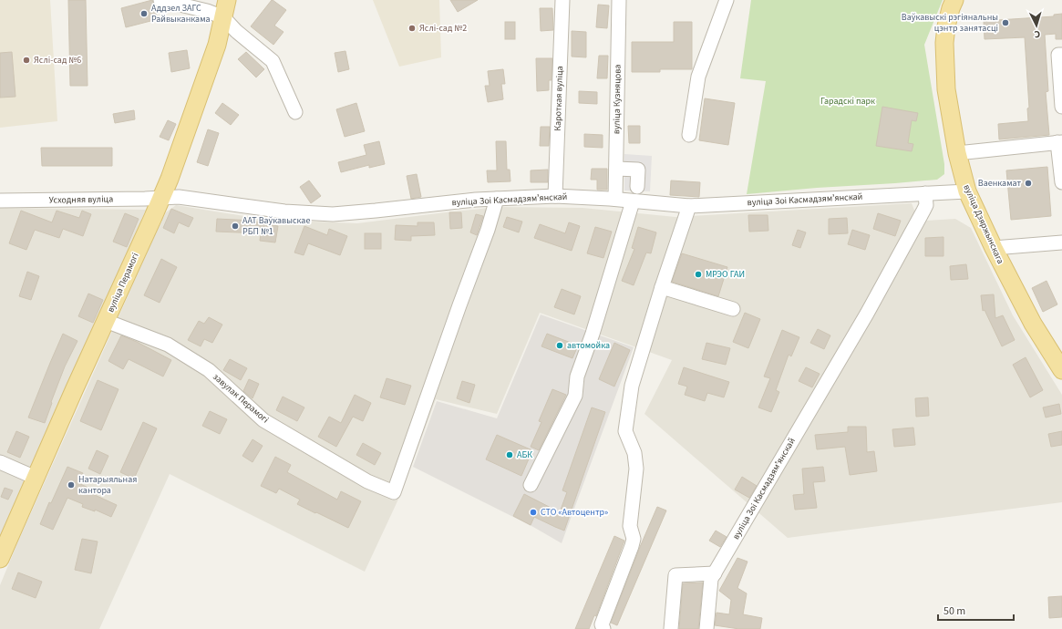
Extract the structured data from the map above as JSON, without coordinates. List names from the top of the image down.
{
  "streets": {
    "main road": ["вуліца Дзяржынскага", "вуліца Перамогі"],
    "street": [
      "Кароткая вуліца",
      "вуліца Кузняцова",
      "Усходняя вуліца",
      "вуліца Зоі Касмадзямʼянскай",
      "завулак Перамогі"
    ]
  },
  "crossings": [
    ["Кароткая вуліца", "вуліца Зоі Касмадзямʼянскай"],
    ["вуліца Кузняцова", "вуліца Зоі Касмадзямʼянскай"],
    ["Усходняя вуліца", "вуліца Зоі Касмадзямʼянскай"],
    ["Усходняя вуліца", "вуліца Перамогі"],
    ["вуліца Зоі Касмадзямʼянскай", "вуліца Дзяржынскага"],
    ["вуліца Зоі Касмадзямʼянскай", "вуліца Перамогі"],
    ["вуліца Зоі Касмадзямʼянскай", "завулак Перамогі"],
    ["вуліца Перамогі", "завулак Перамогі"]
  ],
  "parks": ["Гарадскі парк"],
  "places": [
    "Аддзел ЗАГС Райвыканкама",
    "Ваўкавыскі рэгіянальны цэнтр занятасці",
    "Яслі-сад №2",
    "Яслі-сад №6",
    "Ваенкамат",
    "ААТ Ваўкавыскае РБП №1",
    "МРЭО ГАИ",
    "автомойка",
    "АБК",
    "Натарыяльная кантора",
    "СТО «Автоцентр»"
  ],
  "scale_bar": "50 m",
  "north": "bottom"
}
